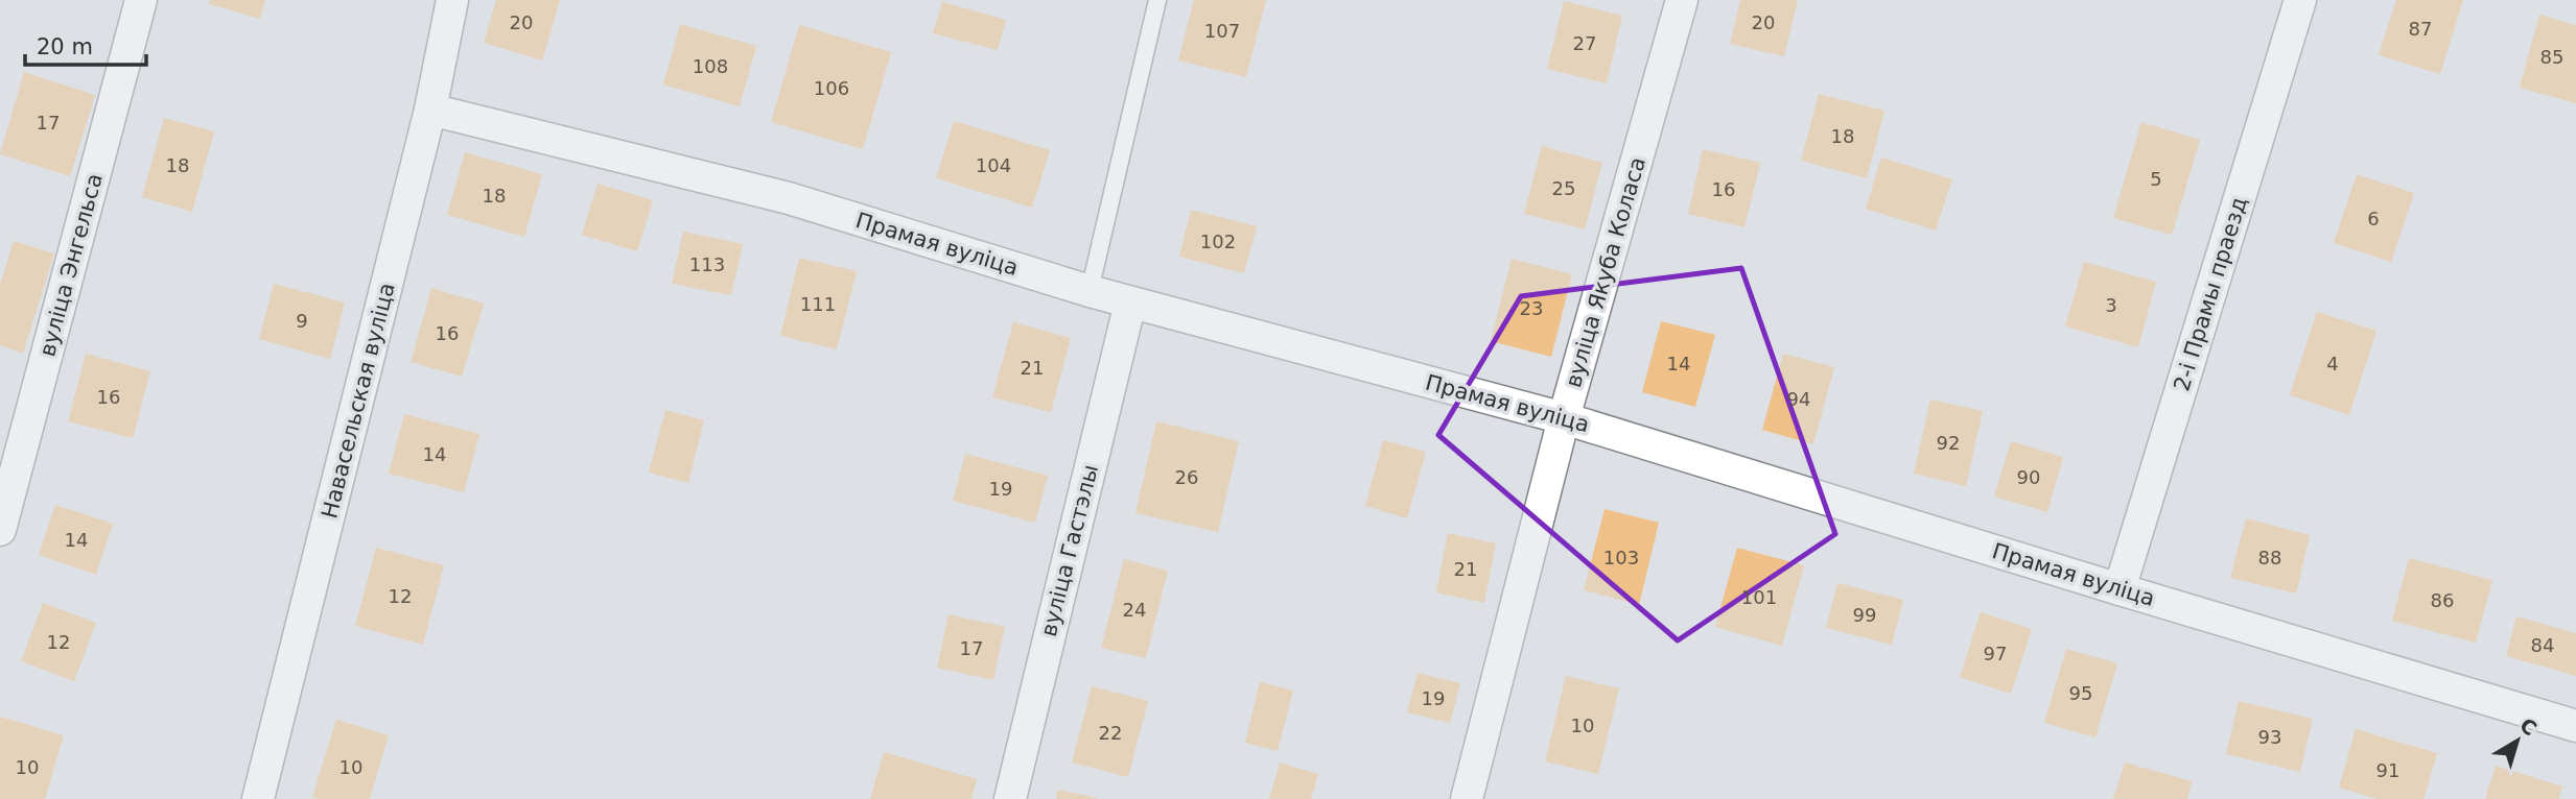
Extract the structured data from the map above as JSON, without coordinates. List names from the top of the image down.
{
  "streets": {
    "street": [
      "Прамая вуліца",
      "вуліца Энгельса",
      "вуліца Якуба Коласа",
      "2-і Прамы праезд",
      "Навасельская вуліца",
      "вуліца Гастэлы"
    ]
  },
  "crossings": [
    ["Прамая вуліца", "вуліца Якуба Коласа"],
    ["Прамая вуліца", "2-і Прамы праезд"],
    ["Прамая вуліца", "Навасельская вуліца"],
    ["Прамая вуліца", "вуліца Гастэлы"]
  ],
  "house_numbers": [
    "20",
    "20",
    "87",
    "107",
    "27",
    "85",
    "108",
    "106",
    "17",
    "18",
    "18",
    "104",
    "5",
    "25",
    "16",
    "18",
    "6",
    "102",
    "113",
    "111",
    "3",
    "23",
    "9",
    "16",
    "14",
    "4",
    "21",
    "16",
    "94",
    "92",
    "14",
    "26",
    "90",
    "19",
    "14",
    "103",
    "88",
    "21",
    "12",
    "101",
    "86",
    "24",
    "99",
    "12",
    "84",
    "17",
    "97",
    "95",
    "19",
    "10",
    "22",
    "93",
    "10",
    "10",
    "91"
  ],
  "scale_bar": "20 m",
  "north": "top right"
}
